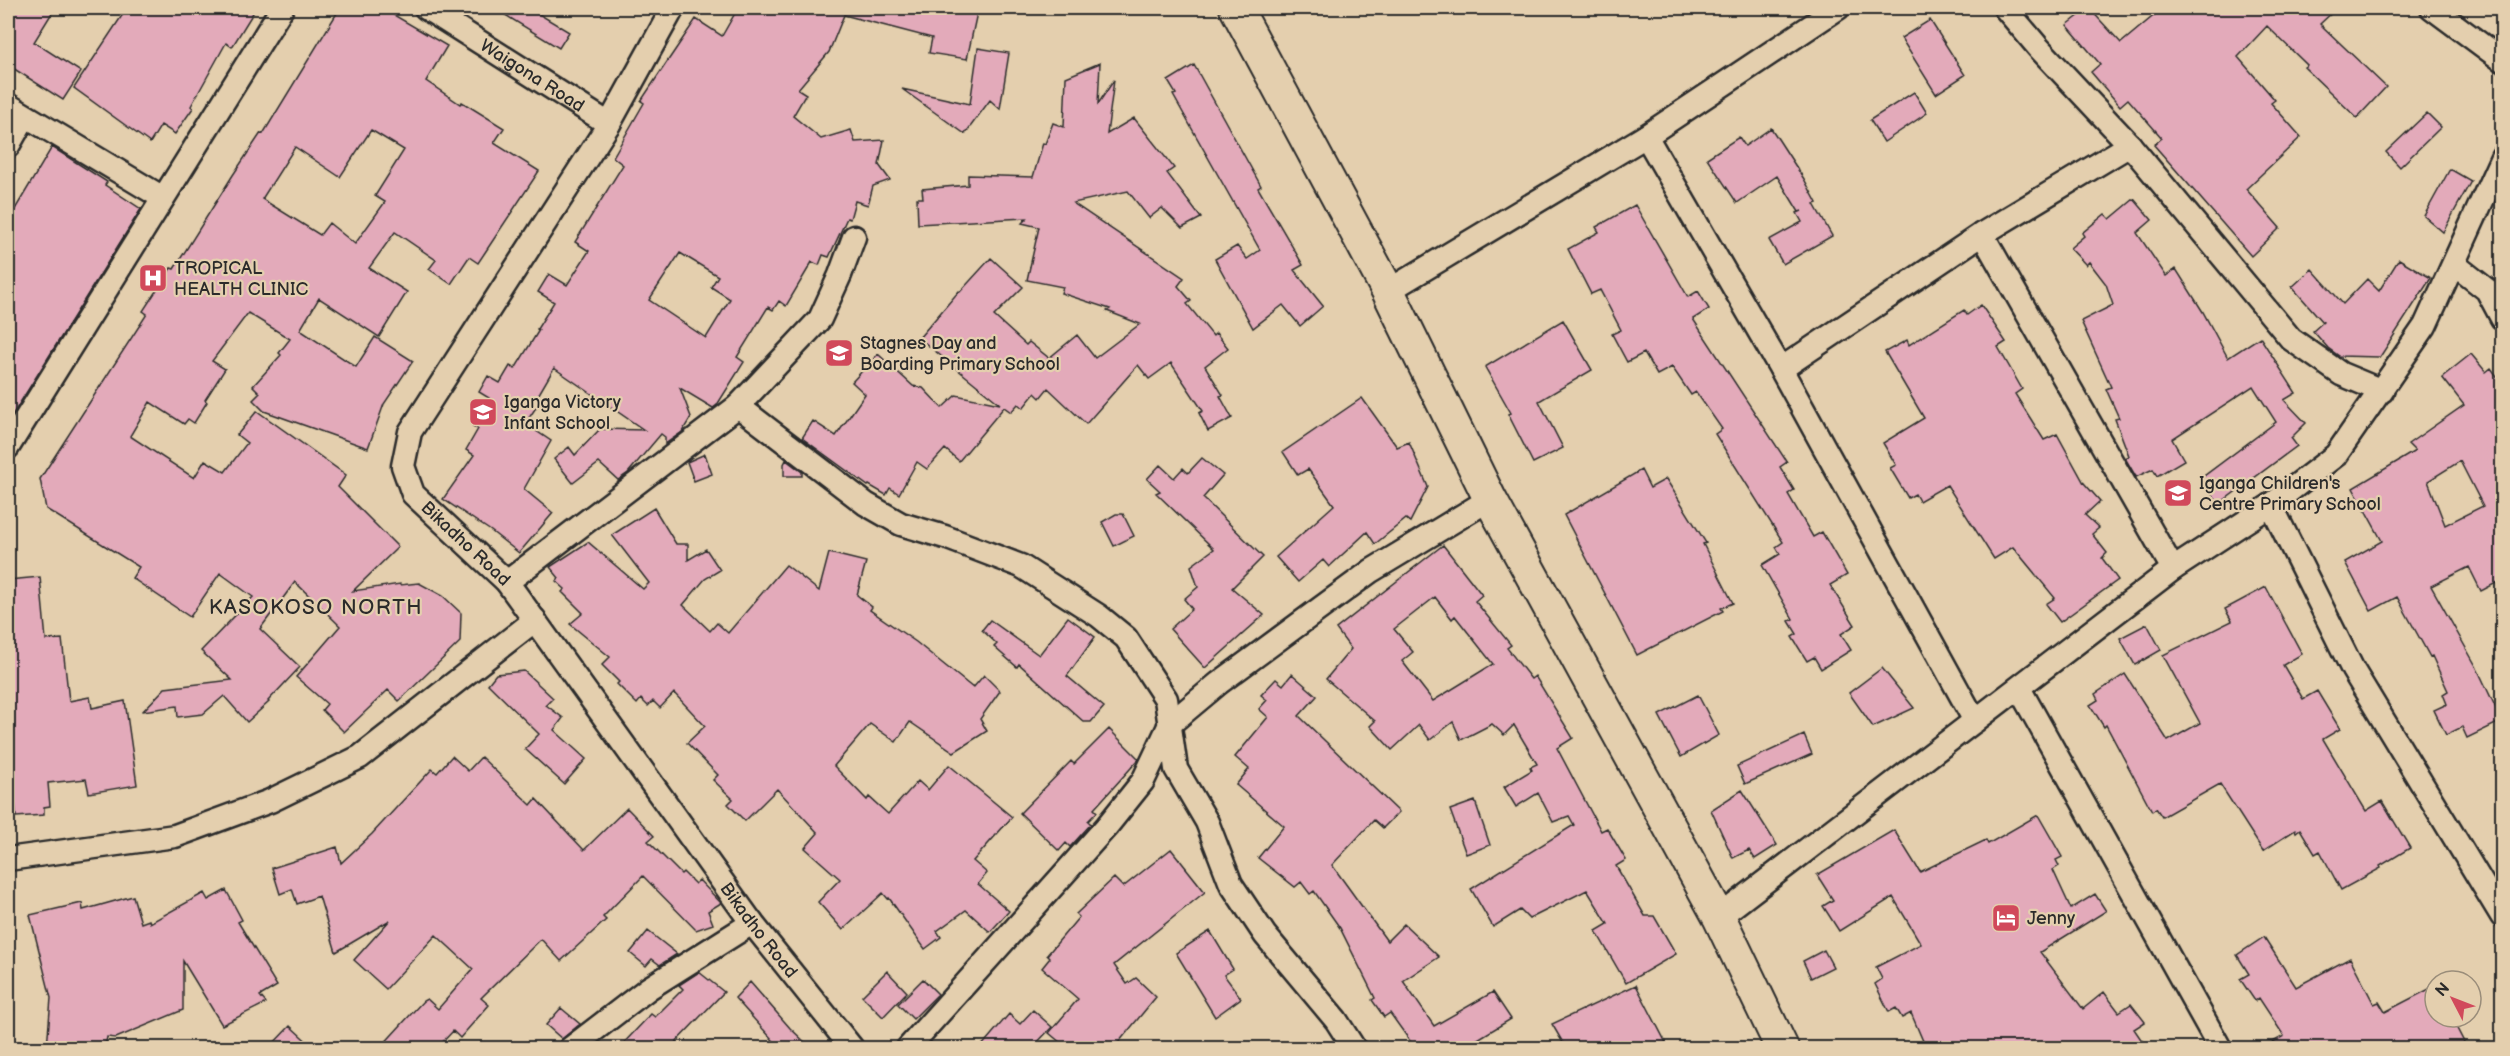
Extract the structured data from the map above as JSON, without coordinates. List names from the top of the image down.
{
  "streets": {
    "street": ["Waigona Road", "Bikadho Road"]
  },
  "crossings": [
    ["Waigona Road", "Bikadho Road"]
  ],
  "districts": ["KASOKOSO NORTH"],
  "places": {
    "hospital": ["TROPICAL HEALTH CLINIC"],
    "school or university": ["Stagnes Day and Boarding Primary School", "Iganga Victory Infant School", "Iganga Children's Centre Primary School"],
    "hotel": ["Jenny"]
  },
  "north": "top left"
}
